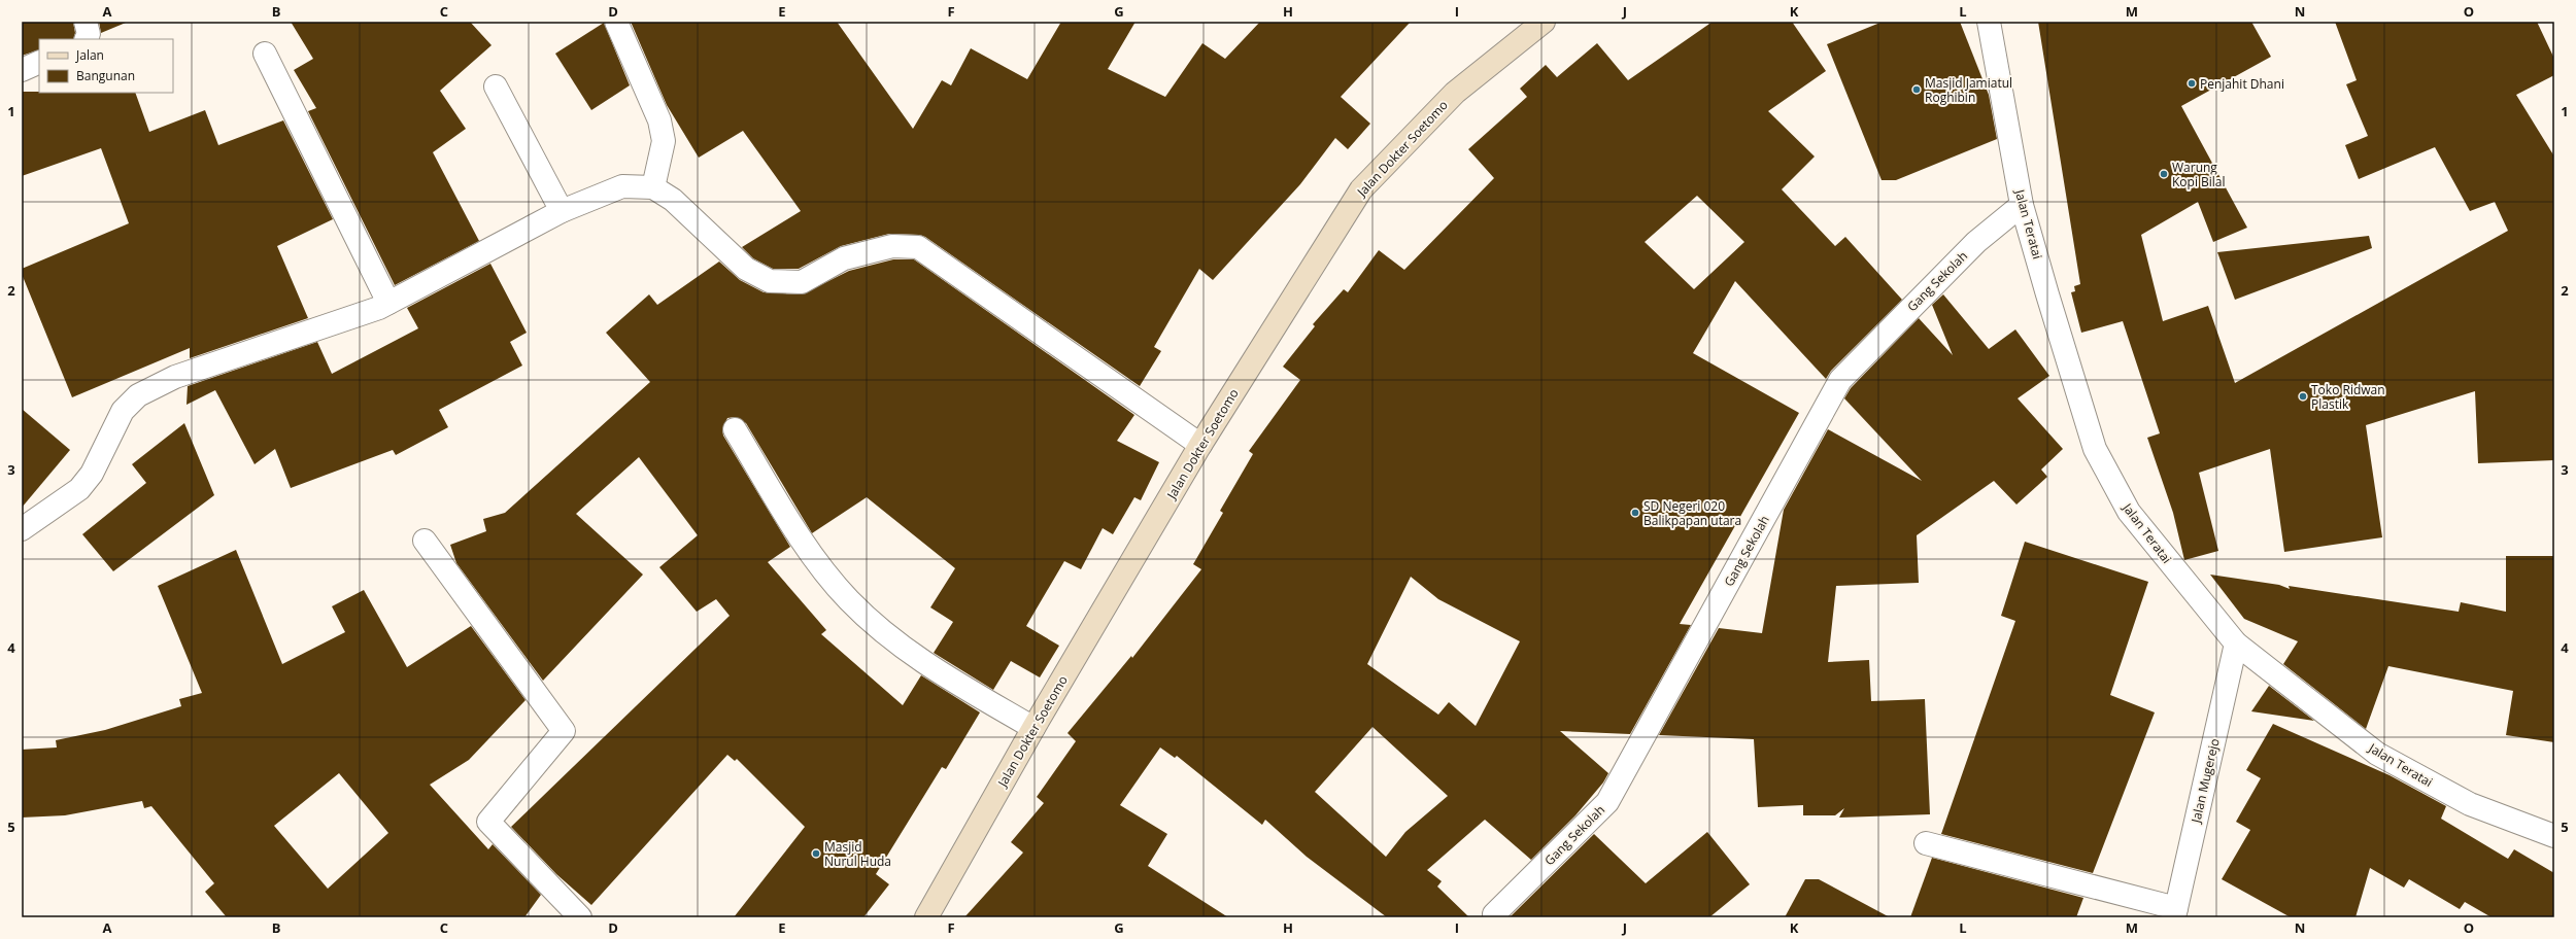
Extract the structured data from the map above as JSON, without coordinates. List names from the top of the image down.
{
  "streets": {
    "street": [
      "Jalan Dokter Soetomo",
      "Jalan Teratai",
      "Gang Sekolah",
      "Jalan Mugerejo"
    ]
  },
  "crossings": [
    ["Jalan Teratai", "Gang Sekolah"],
    ["Jalan Teratai", "Jalan Mugerejo"]
  ],
  "places": [
    "Penjahit Dhani",
    "Masjid Jamiatul Roghibin",
    "Warung Kopi Bilal",
    "Toko Ridwan Plastik",
    "SD Negeri 020 Balikpapan utara",
    "Masjid Nurul Huda"
  ],
  "legend": ["Jalan", "Bangunan"],
  "grid": {
    "columns": [
      "A",
      "B",
      "C",
      "D",
      "E",
      "F",
      "G",
      "H",
      "I",
      "J",
      "K",
      "L",
      "M",
      "N",
      "O"
    ],
    "rows": [
      "1",
      "2",
      "3",
      "4",
      "5"
    ]
  }
}
